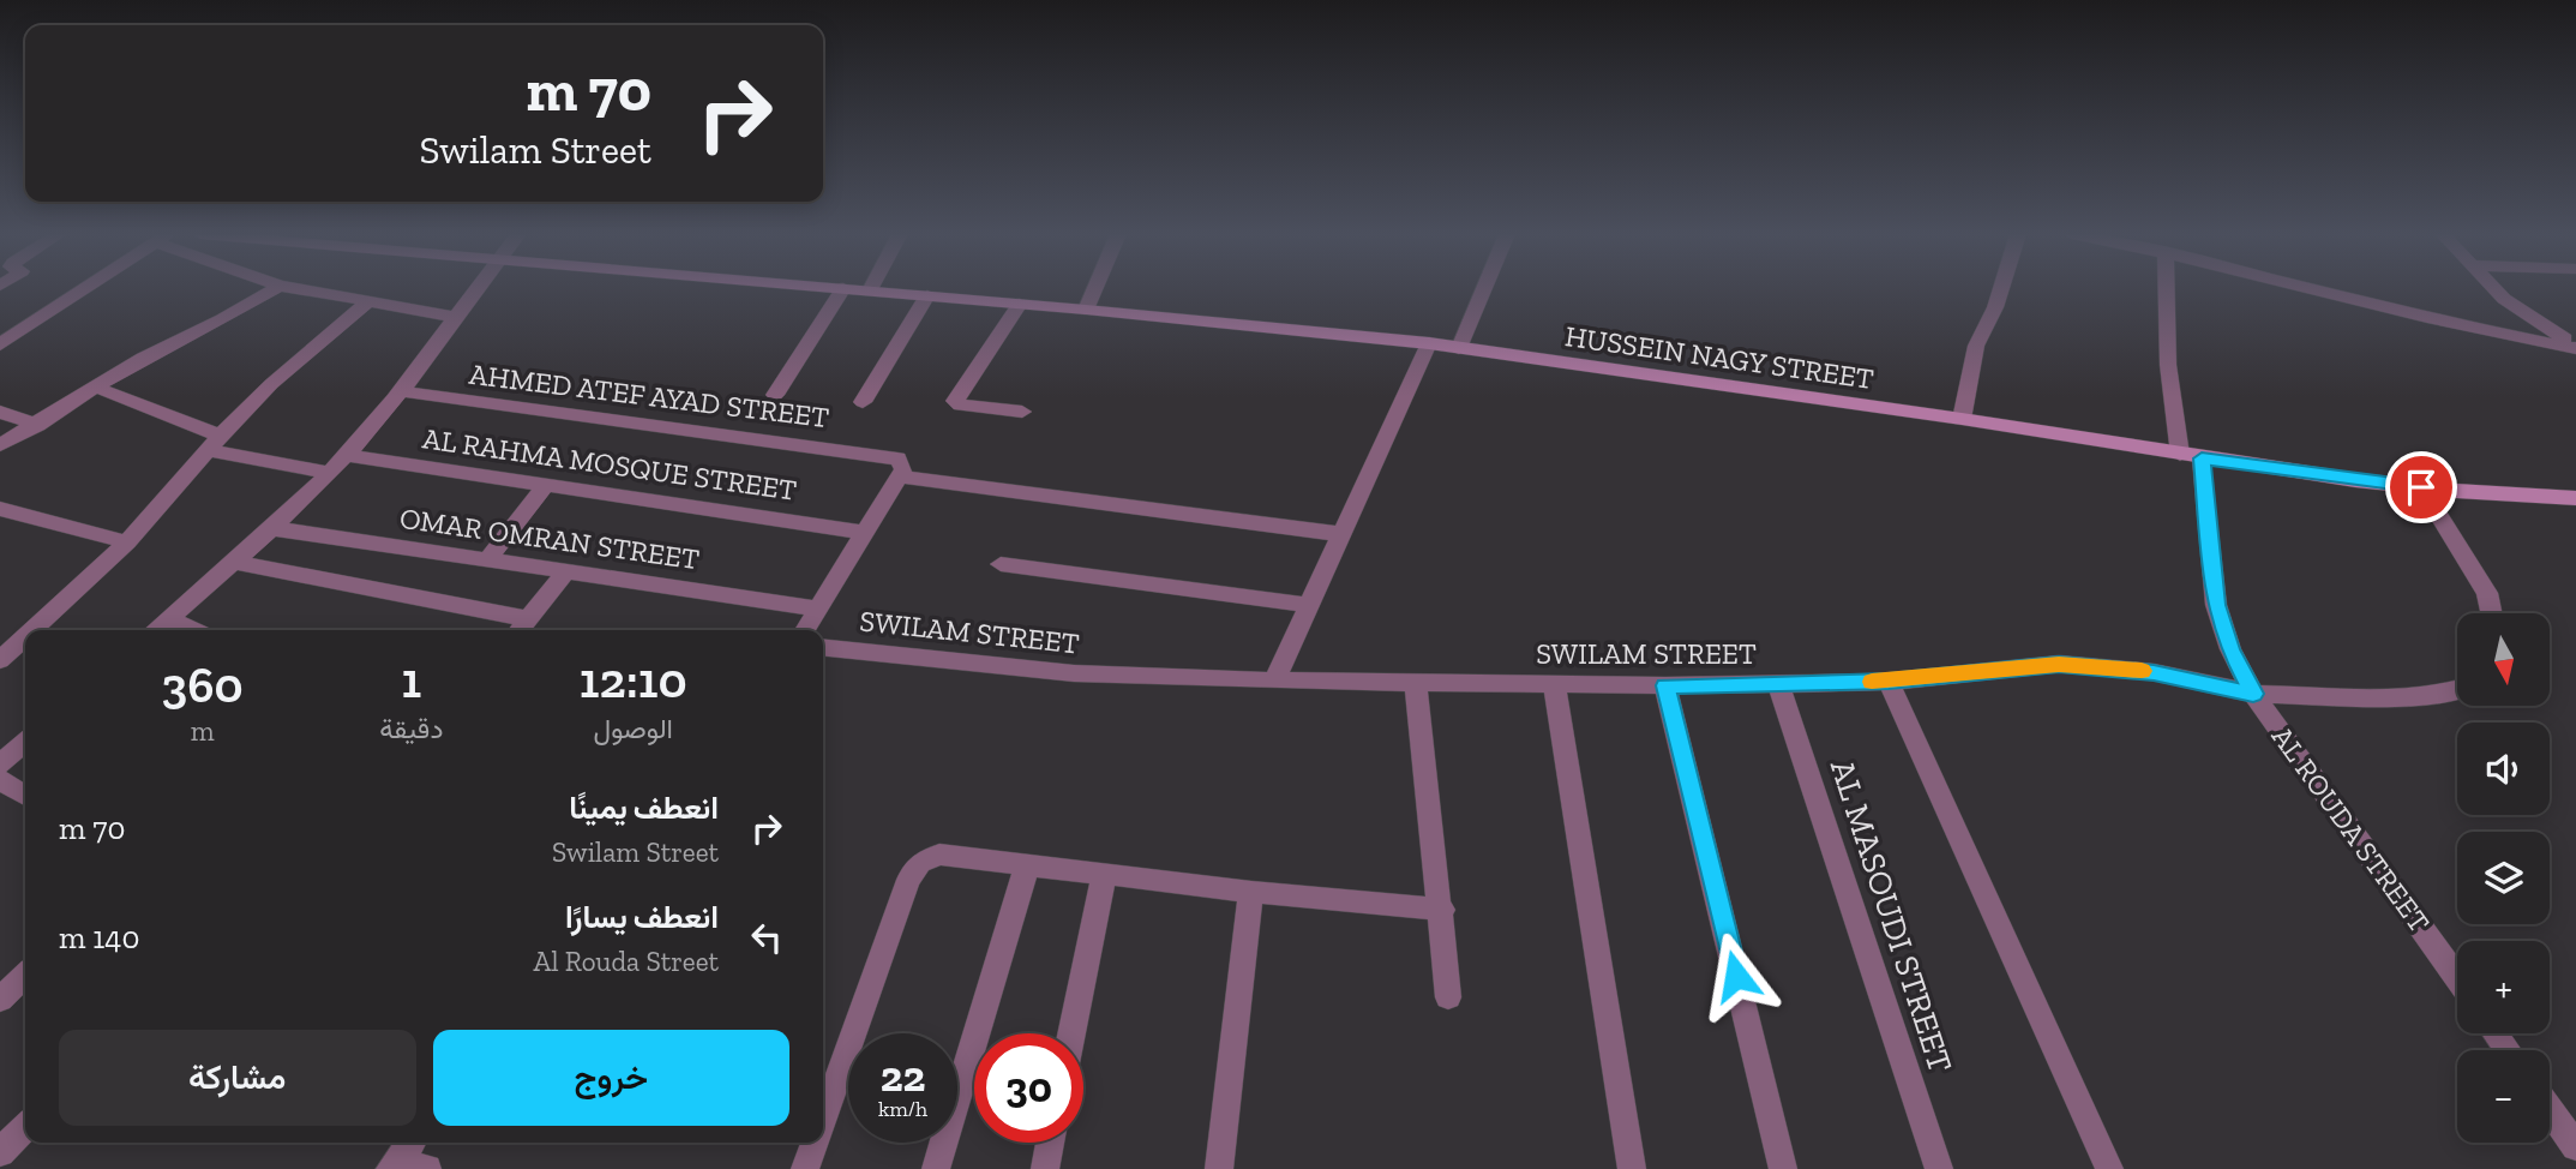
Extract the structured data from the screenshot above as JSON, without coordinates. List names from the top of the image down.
{
  "streets": {
    "street": [
      "HUSSEIN NAGY STREET",
      "AHMED ATEF AYAD STREET",
      "AL RAHMA MOSQUE STREET",
      "OMAR OMRAN STREET",
      "SWILAM STREET",
      "AL ROUDA STREET",
      "AL MASOUDI STREET"
    ]
  },
  "crossings": [
    ["HUSSEIN NAGY STREET", "AL ROUDA STREET"],
    ["SWILAM STREET", "AL ROUDA STREET"],
    ["SWILAM STREET", "AL MASOUDI STREET"]
  ],
  "north": "bottom",
  "page": {
    "turn": ["70 m", "Swilam Street"],
    "map_buttons": ["+", "−"],
    "eta": [
      "12:10",
      "الوصول",
      "1",
      "دقيقة",
      "360",
      "m"
    ],
    "list": [
      {
        "name": "انعطف يمينًا",
        "note": "Swilam Street",
        "value": "70 m"
      },
      {
        "name": "انعطف يسارًا",
        "note": "Al Rouda Street",
        "value": "140 m"
      }
    ],
    "buttons": ["خروج", "مشاركة"],
    "speed": "22 km/h",
    "limit": "30"
  }
}
